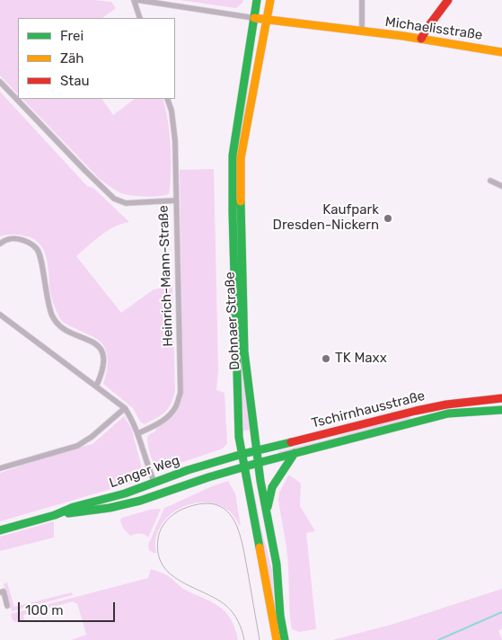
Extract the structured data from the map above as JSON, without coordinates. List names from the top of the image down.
{
  "streets": {
    "main road": [
      "Michaelisstraße",
      "Dohnaer Straße",
      "Tschirnhausstraße",
      "Langer Weg"
    ],
    "street": ["Heinrich-Mann-Straße"]
  },
  "crossings": [
    ["Michaelisstraße", "Dohnaer Straße"],
    ["Dohnaer Straße", "Tschirnhausstraße"],
    ["Dohnaer Straße", "Langer Weg"],
    ["Tschirnhausstraße", "Langer Weg"]
  ],
  "places": ["Kaufpark Dresden-Nickern", "TK Maxx"],
  "legend": ["Frei", "Zäh", "Stau"],
  "scale_bar": "100 m"
}
